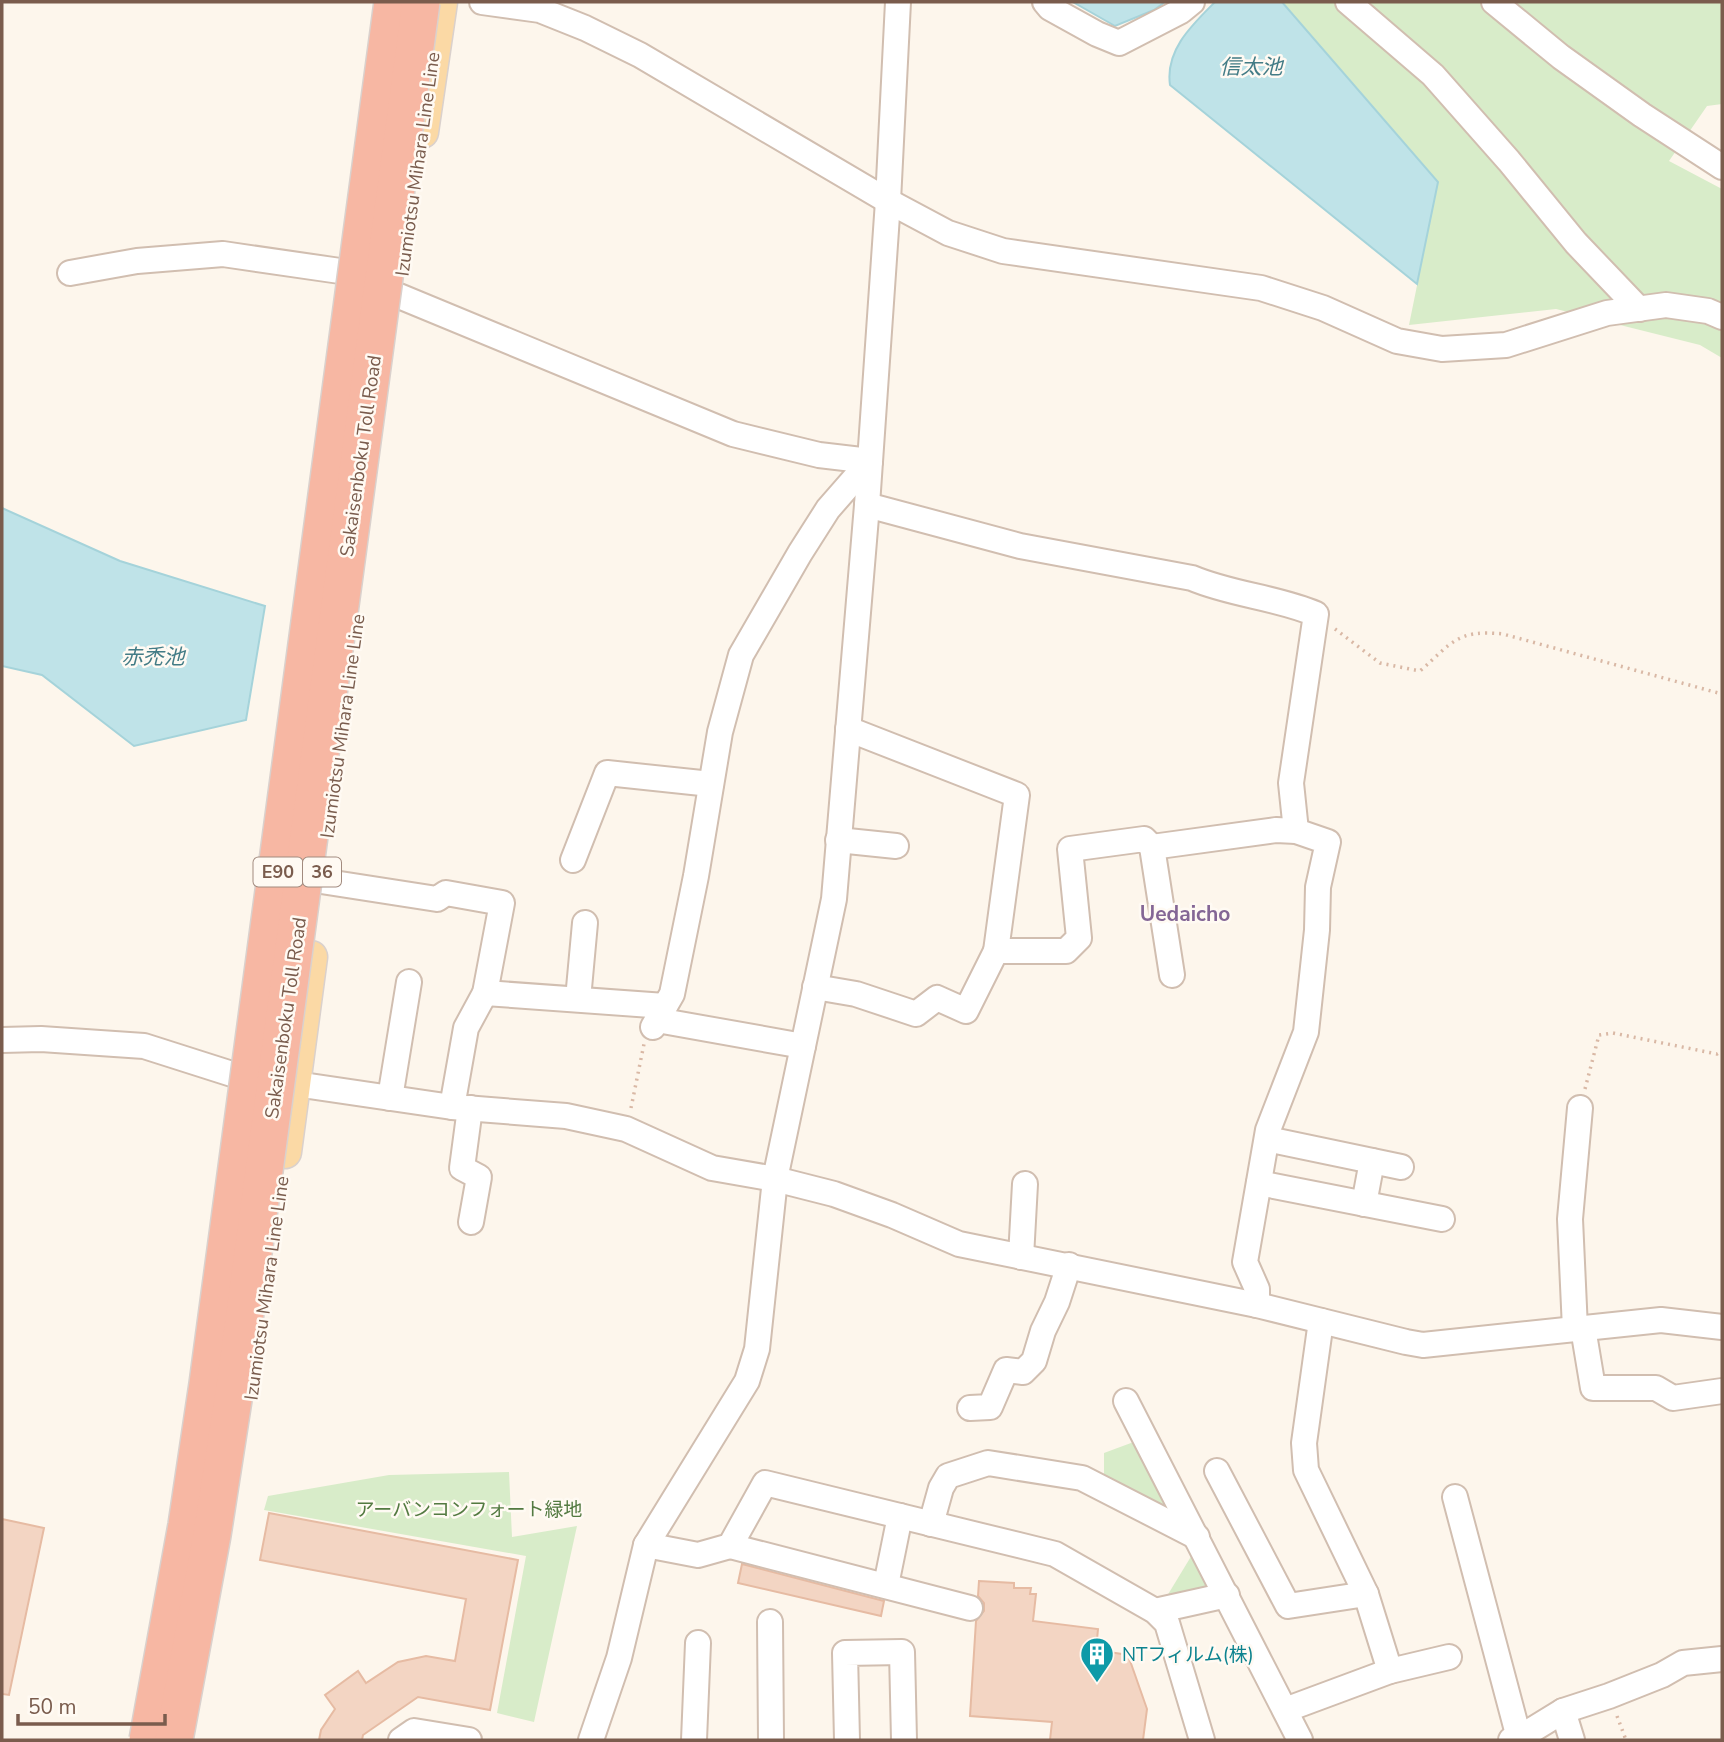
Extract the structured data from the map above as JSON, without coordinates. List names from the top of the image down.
{
  "streets": {
    "highway": ["Sakaisenboku Toll Road", "E90"],
    "main road": ["Izumiotsu Mihara Line Line", "36"]
  },
  "districts": ["Uedaicho"],
  "water": ["信太池", "赤禿池"],
  "parks": ["アーバンコンフォート緑地"],
  "places": {
    "building": ["NTフィルム(株)"]
  },
  "scale_bar": "50 m"
}
